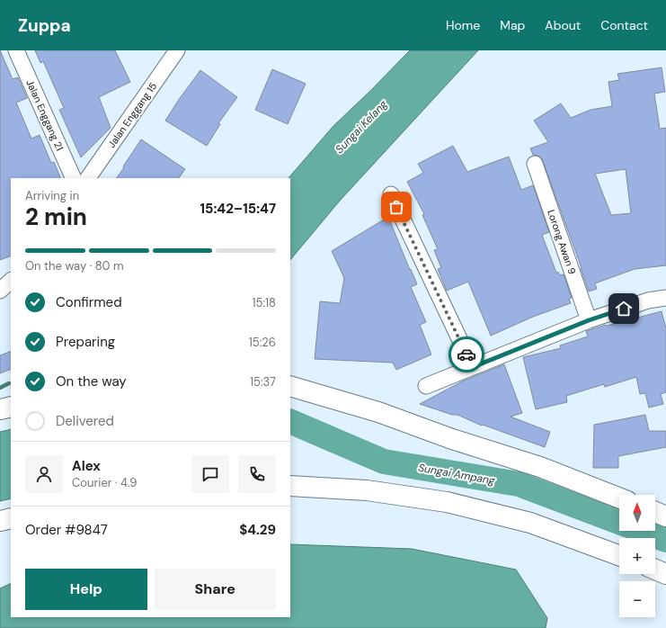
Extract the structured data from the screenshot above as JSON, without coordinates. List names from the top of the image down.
{
  "streets": {
    "street": ["Jalan Enggang 21", "Jalan Enggang 15", "Lorong Awan 9"]
  },
  "water": ["Sungai Kelang", "Sungai Ampang"],
  "north": "top",
  "page": {
    "header": "Zuppa",
    "nav": [
      "Home",
      "Map",
      "About",
      "Contact"
    ],
    "heading": ["2 min", "Arriving in", "15:42–15:47"],
    "panel": [
      "Alex",
      "Courier · 4.9",
      "Order #9847",
      "$4.29"
    ],
    "bar": "On the way · 80 m",
    "list": [
      ["Confirmed", "15:18"],
      ["Preparing", "15:26"],
      ["On the way", "15:37"],
      "Delivered"
    ],
    "map_buttons": ["+", "−"],
    "buttons": ["Help", "Share"]
  }
}
